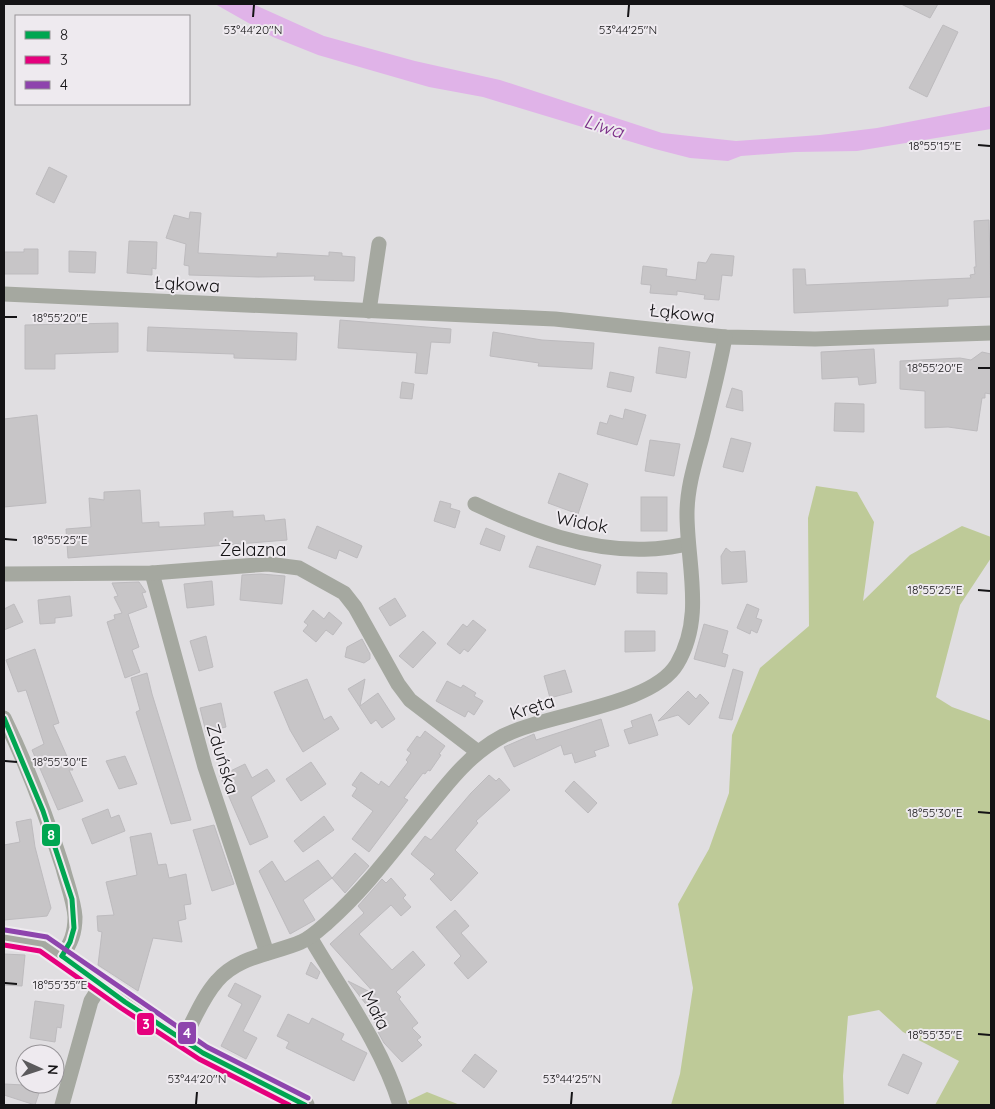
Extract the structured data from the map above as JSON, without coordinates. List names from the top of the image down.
{
  "streets": {
    "street": [
      "Łąkowa",
      "Widok",
      "Żelazna",
      "Kręta",
      "Zduńska",
      "Mała"
    ]
  },
  "crossings": [
    ["Łąkowa", "Kręta"],
    ["Widok", "Kręta"],
    ["Żelazna", "Kręta"],
    ["Żelazna", "Zduńska"],
    ["Kręta", "Zduńska"],
    ["Kręta", "Mała"]
  ],
  "water": ["Liwa"],
  "lines": ["transit line 8", "transit line 4", "transit line 3"],
  "legend": ["8", "3", "4"],
  "north": "right",
  "coordinates": [
    "53°44'20\"N",
    "53°44'25\"N",
    "18°55'15\"E",
    "18°55'20\"E",
    "18°55'25\"E",
    "18°55'30\"E",
    "18°55'35\"E"
  ]
}
